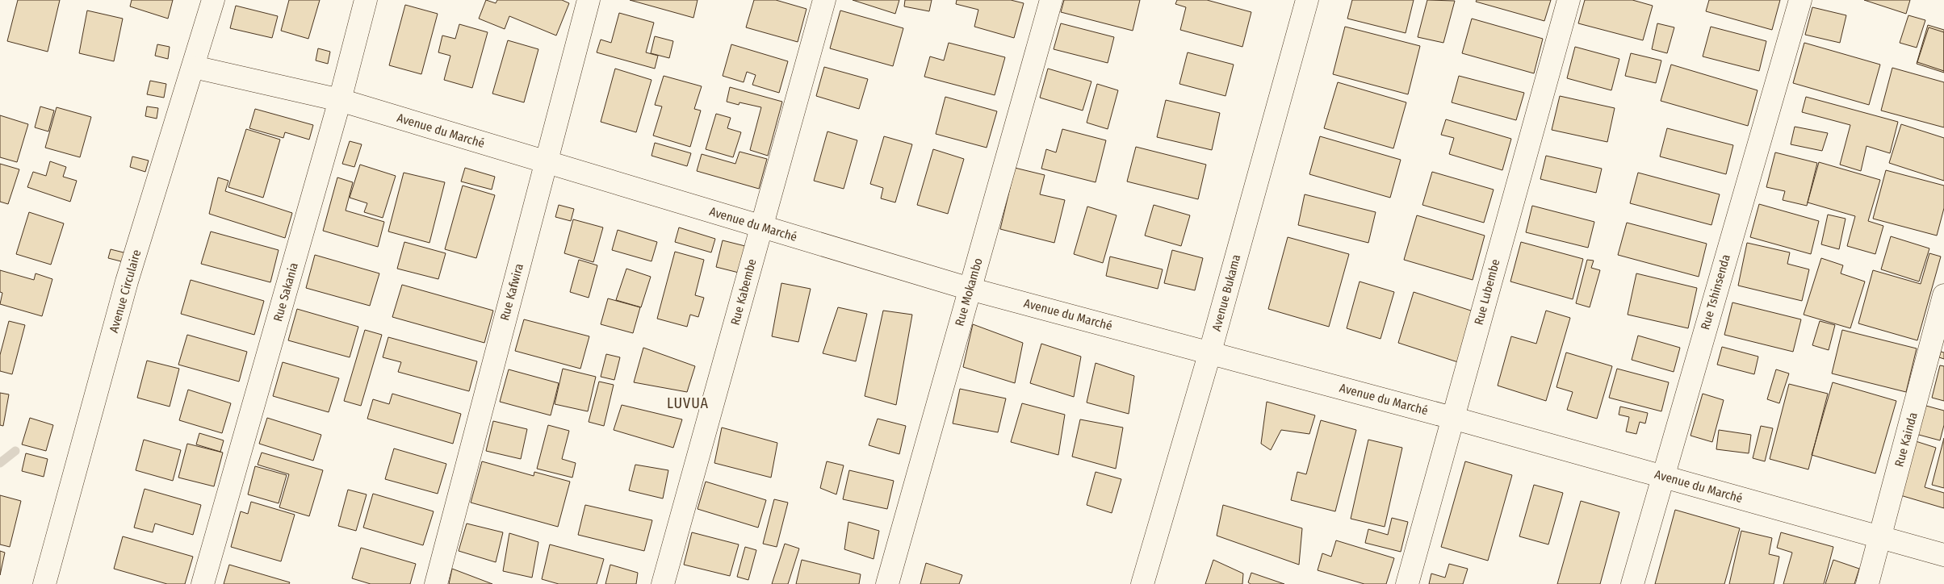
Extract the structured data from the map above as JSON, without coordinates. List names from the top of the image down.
{
  "streets": {
    "street": [
      "Avenue du Marché",
      "Avenue Circulaire",
      "Rue Sakania",
      "Rue Kafwira",
      "Rue Kabembe",
      "Rue Mokambo",
      "Rue Lubembe",
      "Rue Tshinsenda",
      "Avenue Bukama",
      "Rue Kainda"
    ]
  },
  "crossings": [
    ["Avenue du Marché", "Avenue Circulaire"],
    ["Avenue du Marché", "Rue Sakania"],
    ["Avenue du Marché", "Rue Kafwira"],
    ["Avenue du Marché", "Rue Kabembe"],
    ["Avenue du Marché", "Rue Mokambo"],
    ["Avenue du Marché", "Rue Lubembe"],
    ["Avenue du Marché", "Rue Tshinsenda"],
    ["Avenue du Marché", "Avenue Bukama"],
    ["Avenue du Marché", "Rue Kainda"]
  ],
  "districts": ["LUVUA"]
}
